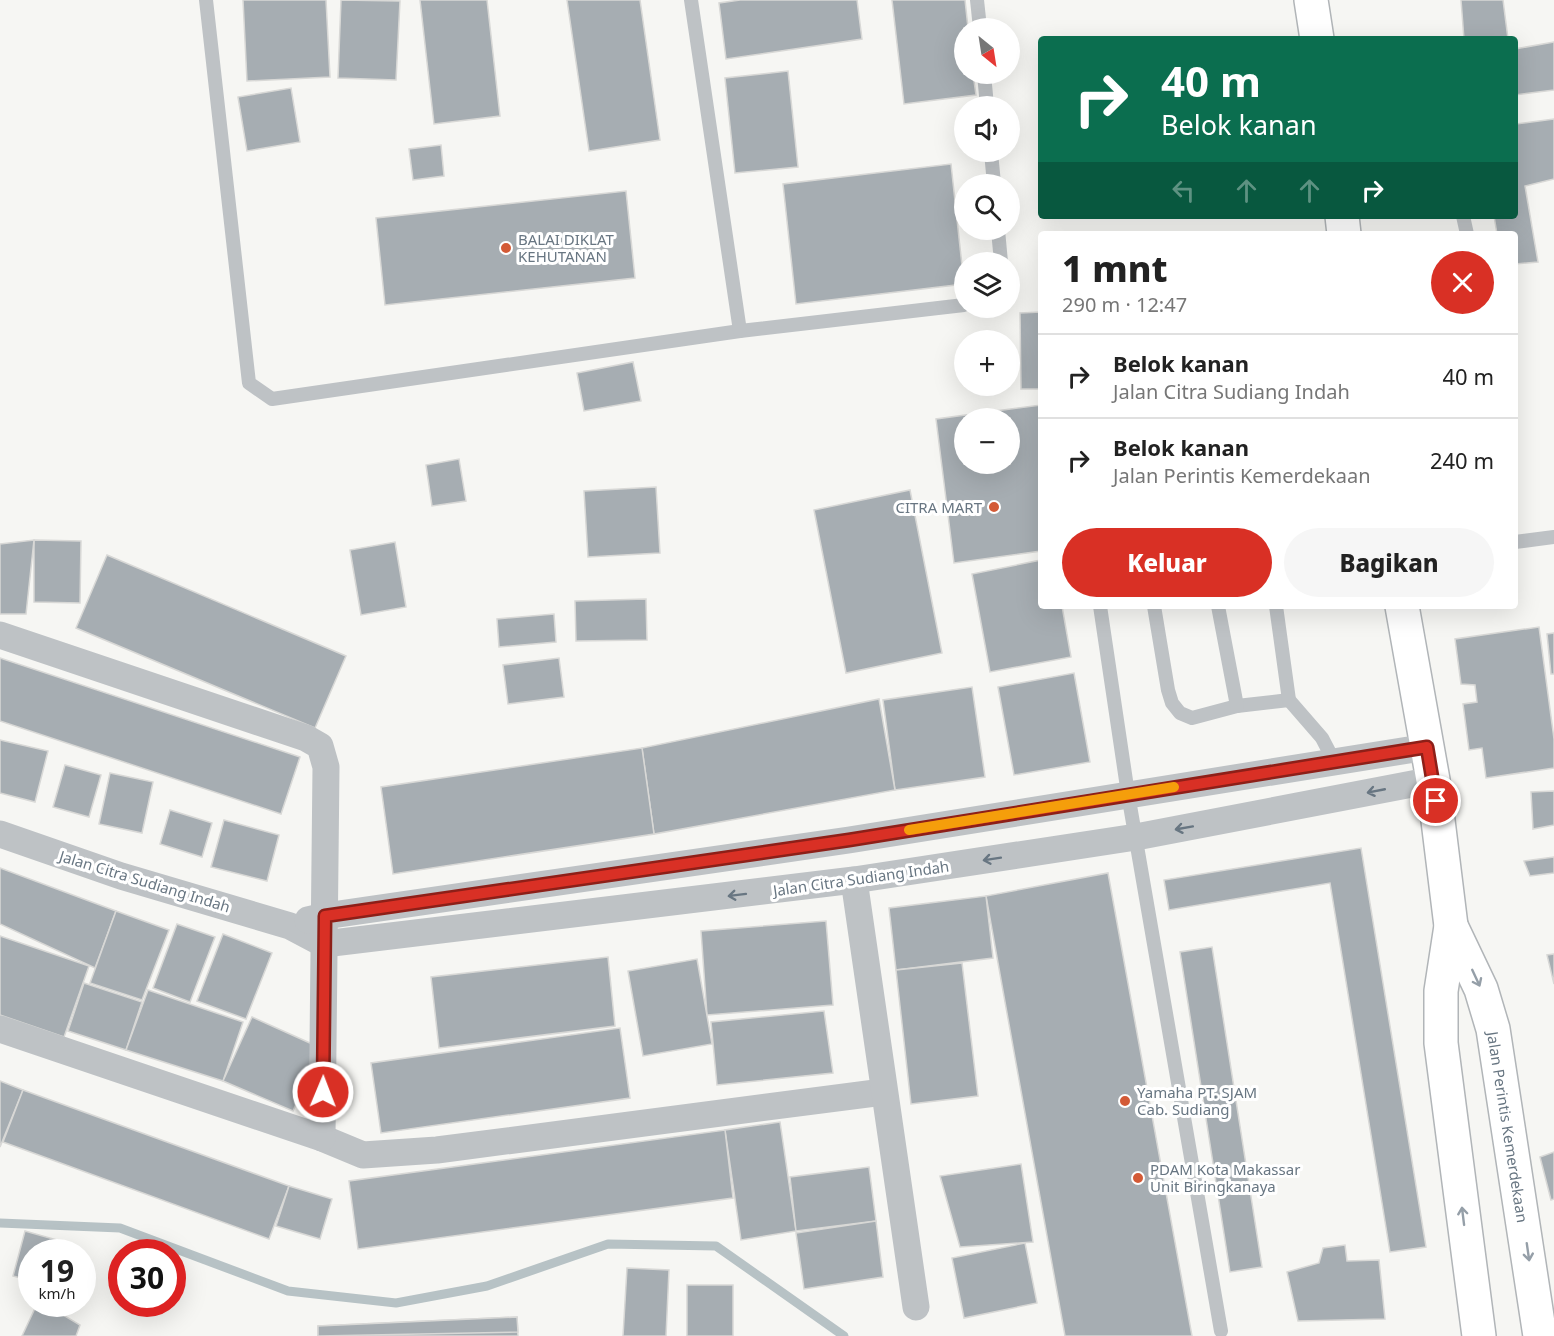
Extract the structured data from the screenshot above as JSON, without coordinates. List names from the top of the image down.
{
  "streets": {
    "highway": ["Jalan Perintis Kemerdekaan"],
    "street": ["Jalan Citra Sudiang Indah"]
  },
  "crossings": [
    ["Jalan Citra Sudiang Indah", "Jalan Perintis Kemerdekaan"]
  ],
  "places": [
    "BALAI DIKLAT KEHUTANAN",
    "CITRA MART",
    "Yamaha PT. SJAM Cab. Sudiang",
    "PDAM Kota Makassar Unit Biringkanaya"
  ],
  "north": "bottom right",
  "page": {
    "map_buttons": ["+", "−"],
    "turn": ["40 m", "Belok kanan"],
    "heading": ["1 mnt", "290 m · 12:47"],
    "list": [
      {
        "name": "Belok kanan",
        "note": "Jalan Citra Sudiang Indah",
        "value": "40 m"
      },
      {
        "name": "Belok kanan",
        "note": "Jalan Perintis Kemerdekaan",
        "value": "240 m"
      }
    ],
    "buttons": ["Keluar", "Bagikan"],
    "speed": "19 km/h",
    "limit": "30"
  }
}
